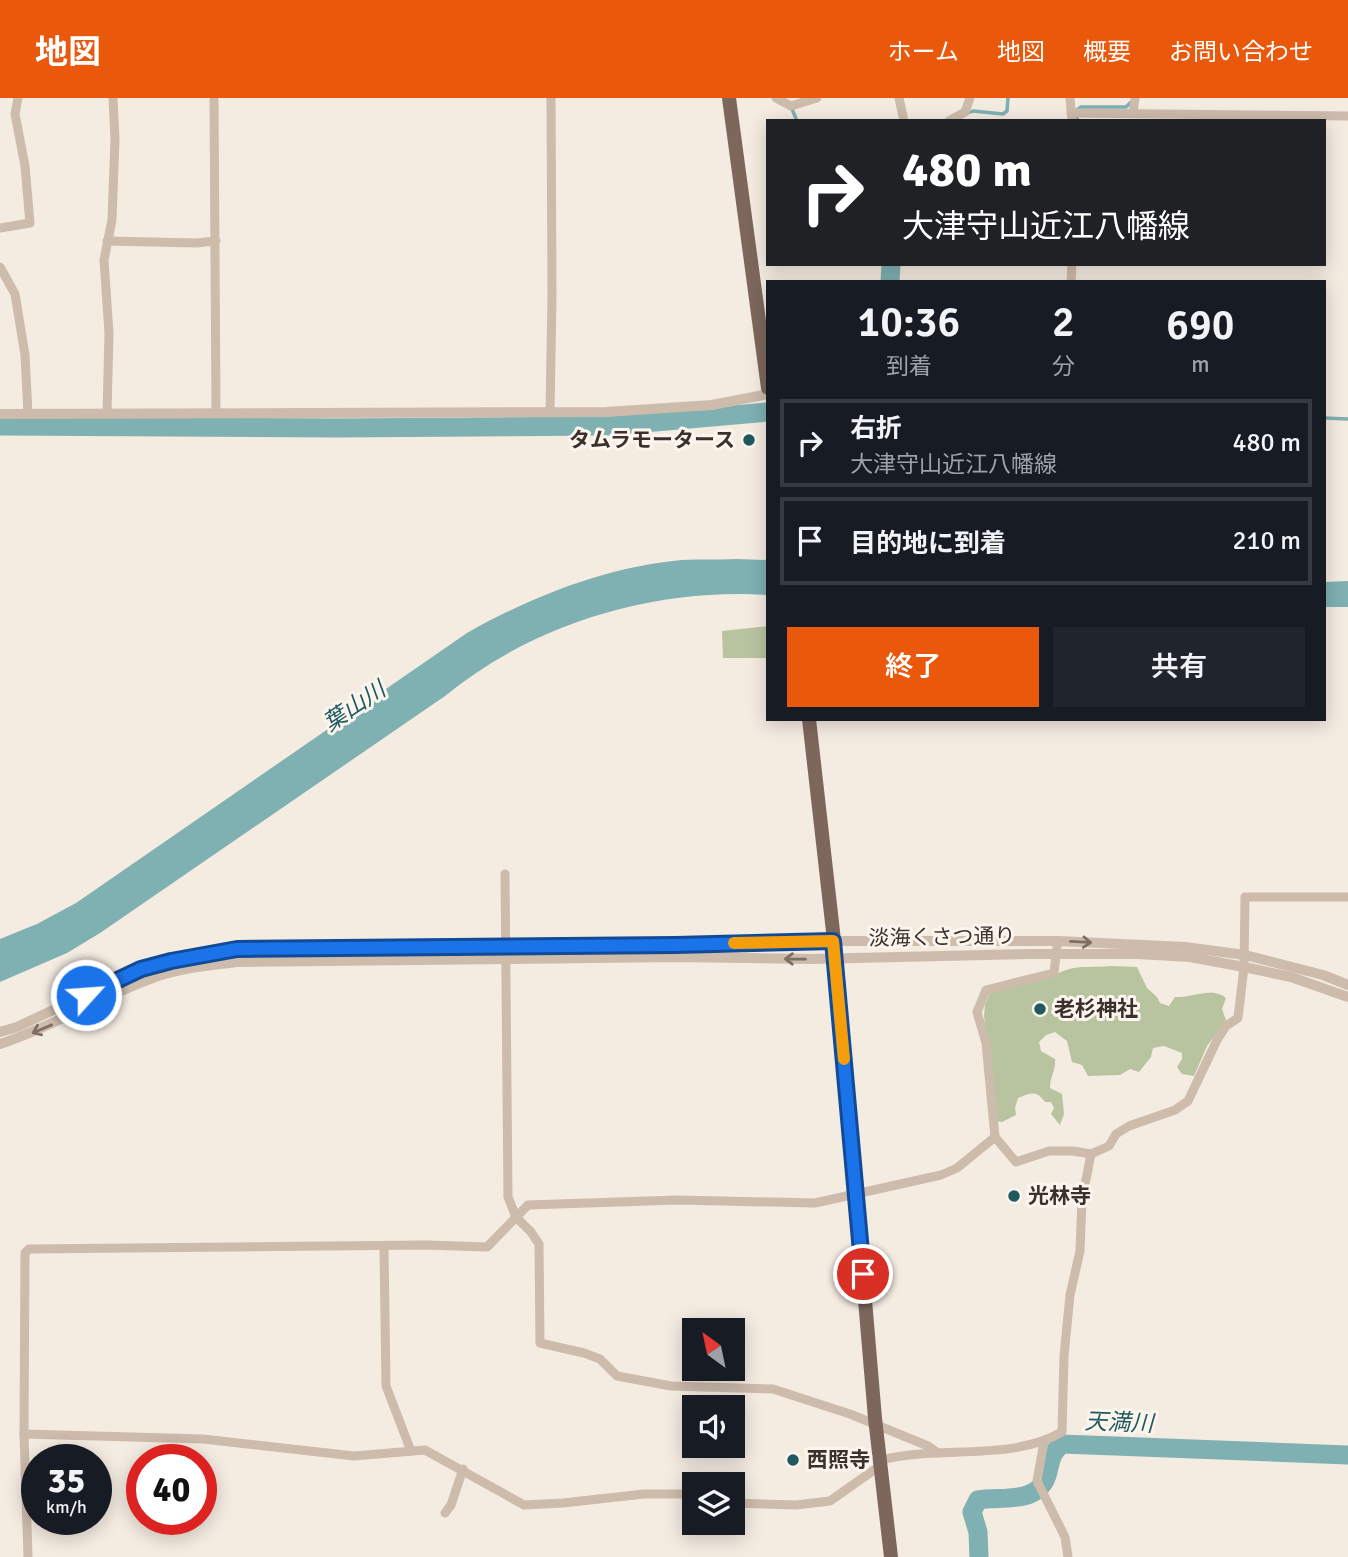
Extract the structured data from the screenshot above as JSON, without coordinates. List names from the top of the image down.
{
  "streets": {
    "street": ["淡海くさつ通り"]
  },
  "water": ["葉山川", "天満川"],
  "places": [
    "タムラモータース",
    "老杉神社",
    "光林寺",
    "西照寺"
  ],
  "north": "top left",
  "page": {
    "header": "地図",
    "nav": [
      "ホーム",
      "地図",
      "概要",
      "お問い合わせ"
    ],
    "turn": ["480 m", "大津守山近江八幡線"],
    "eta": [
      "10:36",
      "到着",
      "2",
      "分",
      "690",
      "m"
    ],
    "list": [
      {
        "name": "右折",
        "note": "大津守山近江八幡線",
        "value": "480 m"
      },
      {
        "name": "目的地に到着",
        "value": "210 m"
      }
    ],
    "buttons": ["終了", "共有"],
    "speed": "35 km/h",
    "limit": "40"
  }
}
